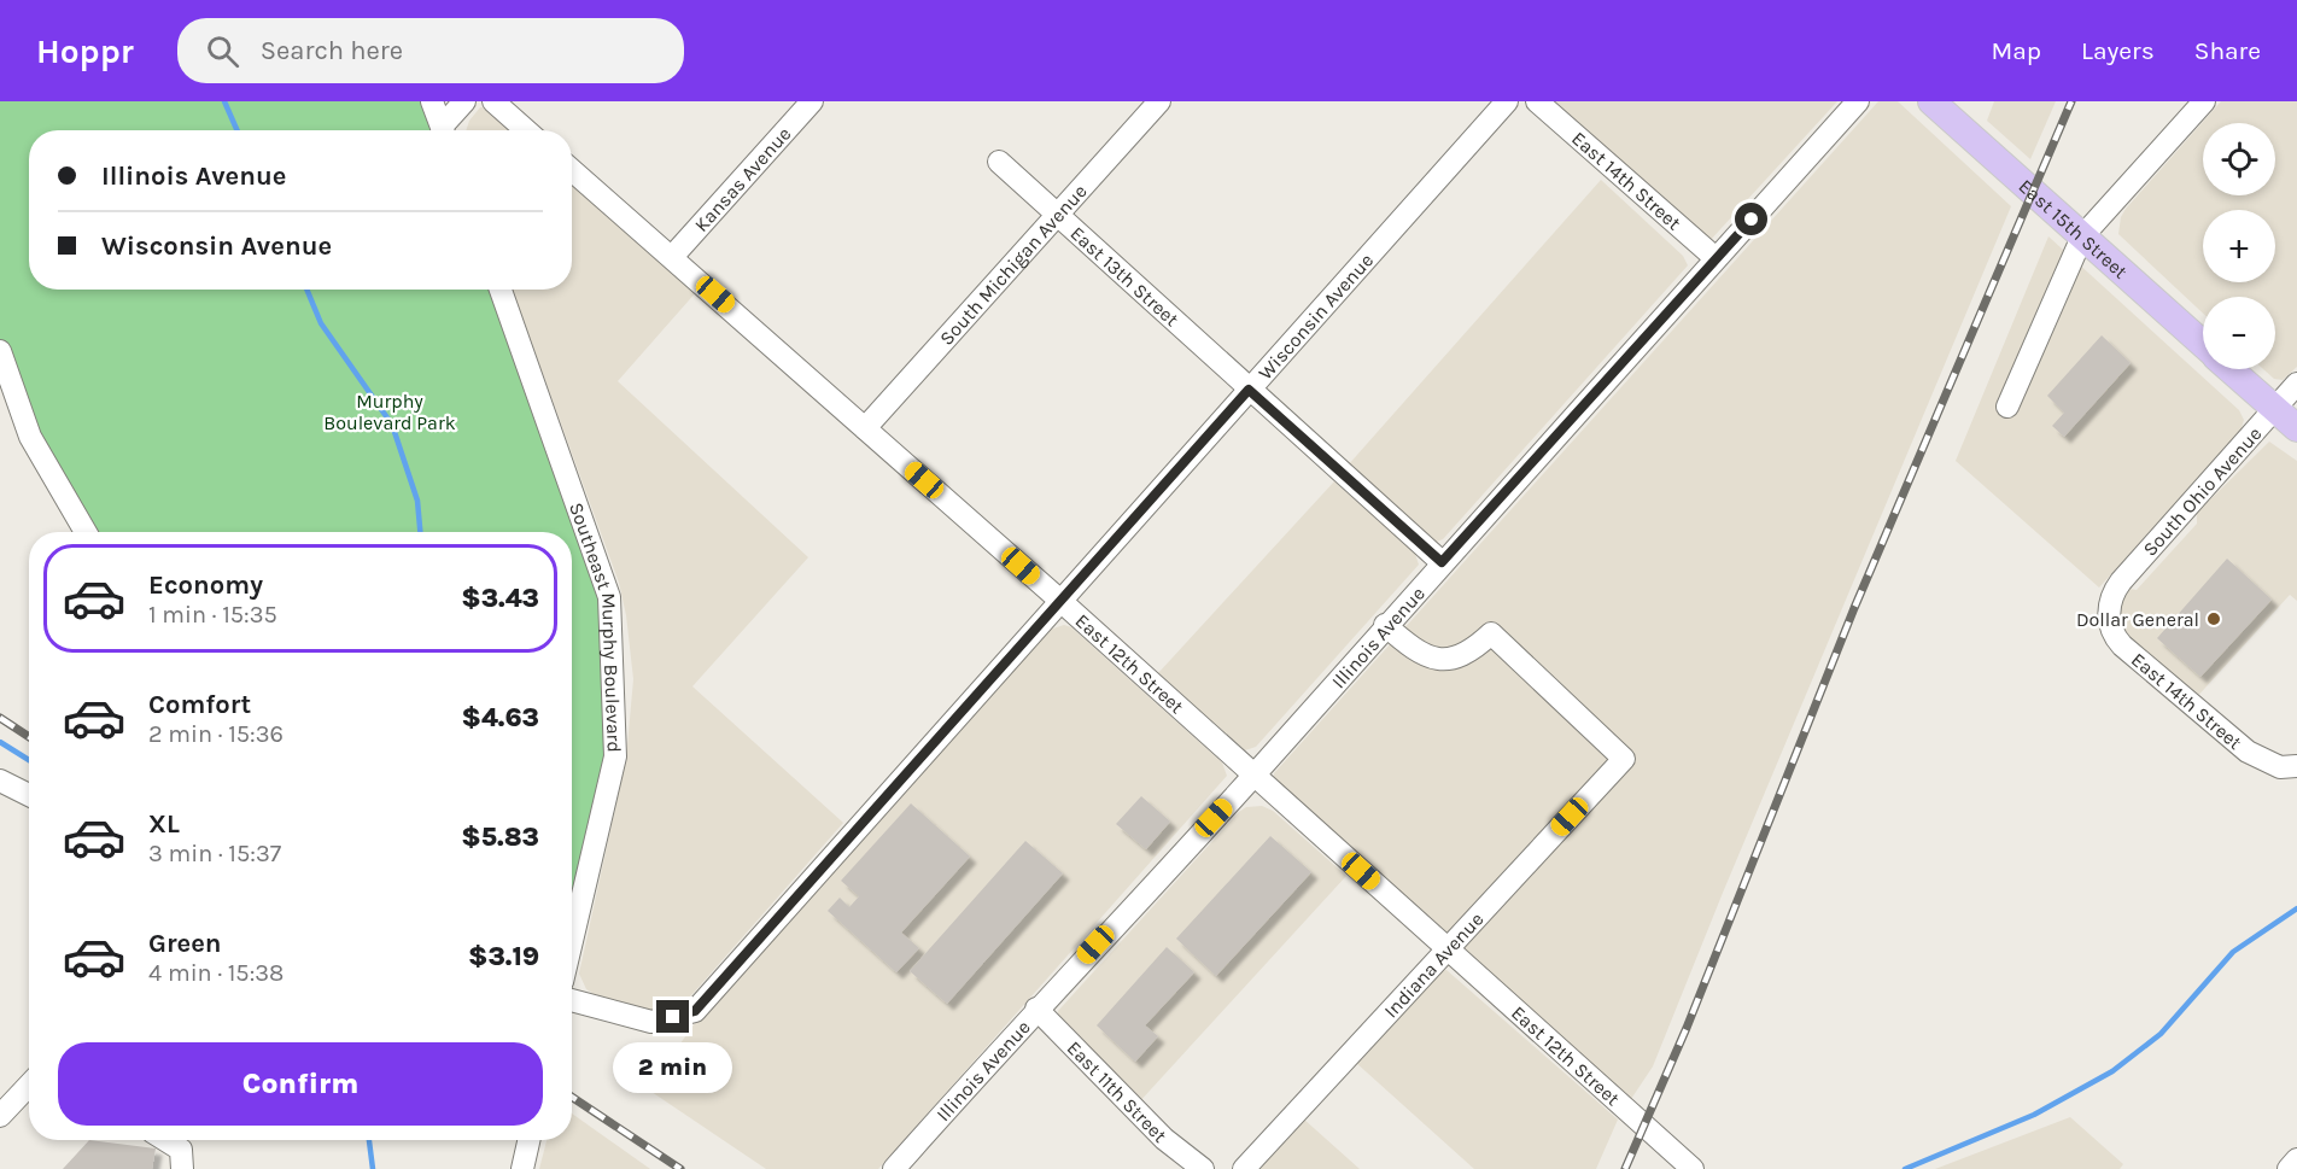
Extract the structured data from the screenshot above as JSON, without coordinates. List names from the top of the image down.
{
  "streets": {
    "main road": ["East 15th Street"],
    "street": [
      "Kansas Avenue",
      "East 14th Street",
      "South Michigan Avenue",
      "East 13th Street",
      "Wisconsin Avenue",
      "South Ohio Avenue",
      "Southeast Murphy Boulevard",
      "Illinois Avenue",
      "East 12th Street",
      "Indiana Avenue",
      "East 11th Street"
    ]
  },
  "crossings": [
    ["Kansas Avenue", "East 12th Street"],
    ["East 14th Street", "South Ohio Avenue"],
    ["East 14th Street", "Illinois Avenue"],
    ["East 15th Street", "South Ohio Avenue"],
    ["South Michigan Avenue", "East 13th Street"],
    ["South Michigan Avenue", "East 12th Street"],
    ["East 13th Street", "Wisconsin Avenue"],
    ["East 13th Street", "Illinois Avenue"],
    ["Wisconsin Avenue", "East 12th Street"],
    ["Illinois Avenue", "East 12th Street"],
    ["Illinois Avenue", "Indiana Avenue"],
    ["Illinois Avenue", "East 11th Street"],
    ["East 12th Street", "Indiana Avenue"]
  ],
  "parks": ["Murphy Boulevard Park"],
  "places": ["Dollar General"],
  "page": {
    "header": "Hoppr",
    "search": "Search here",
    "nav": ["Map", "Layers", "Share"],
    "map_buttons": ["+", "−"],
    "banner": ["Illinois Avenue", "Wisconsin Avenue"],
    "list": [
      {
        "name": "Economy",
        "note": "1 min · 15:35",
        "value": "$3.43"
      },
      {
        "name": "Comfort",
        "note": "2 min · 15:36",
        "value": "$4.63"
      },
      {
        "name": "XL",
        "note": "3 min · 15:37",
        "value": "$5.83"
      },
      {
        "name": "Green",
        "note": "4 min · 15:38",
        "value": "$3.19"
      }
    ],
    "buttons": "Confirm",
    "bubble": "2 min"
  }
}
